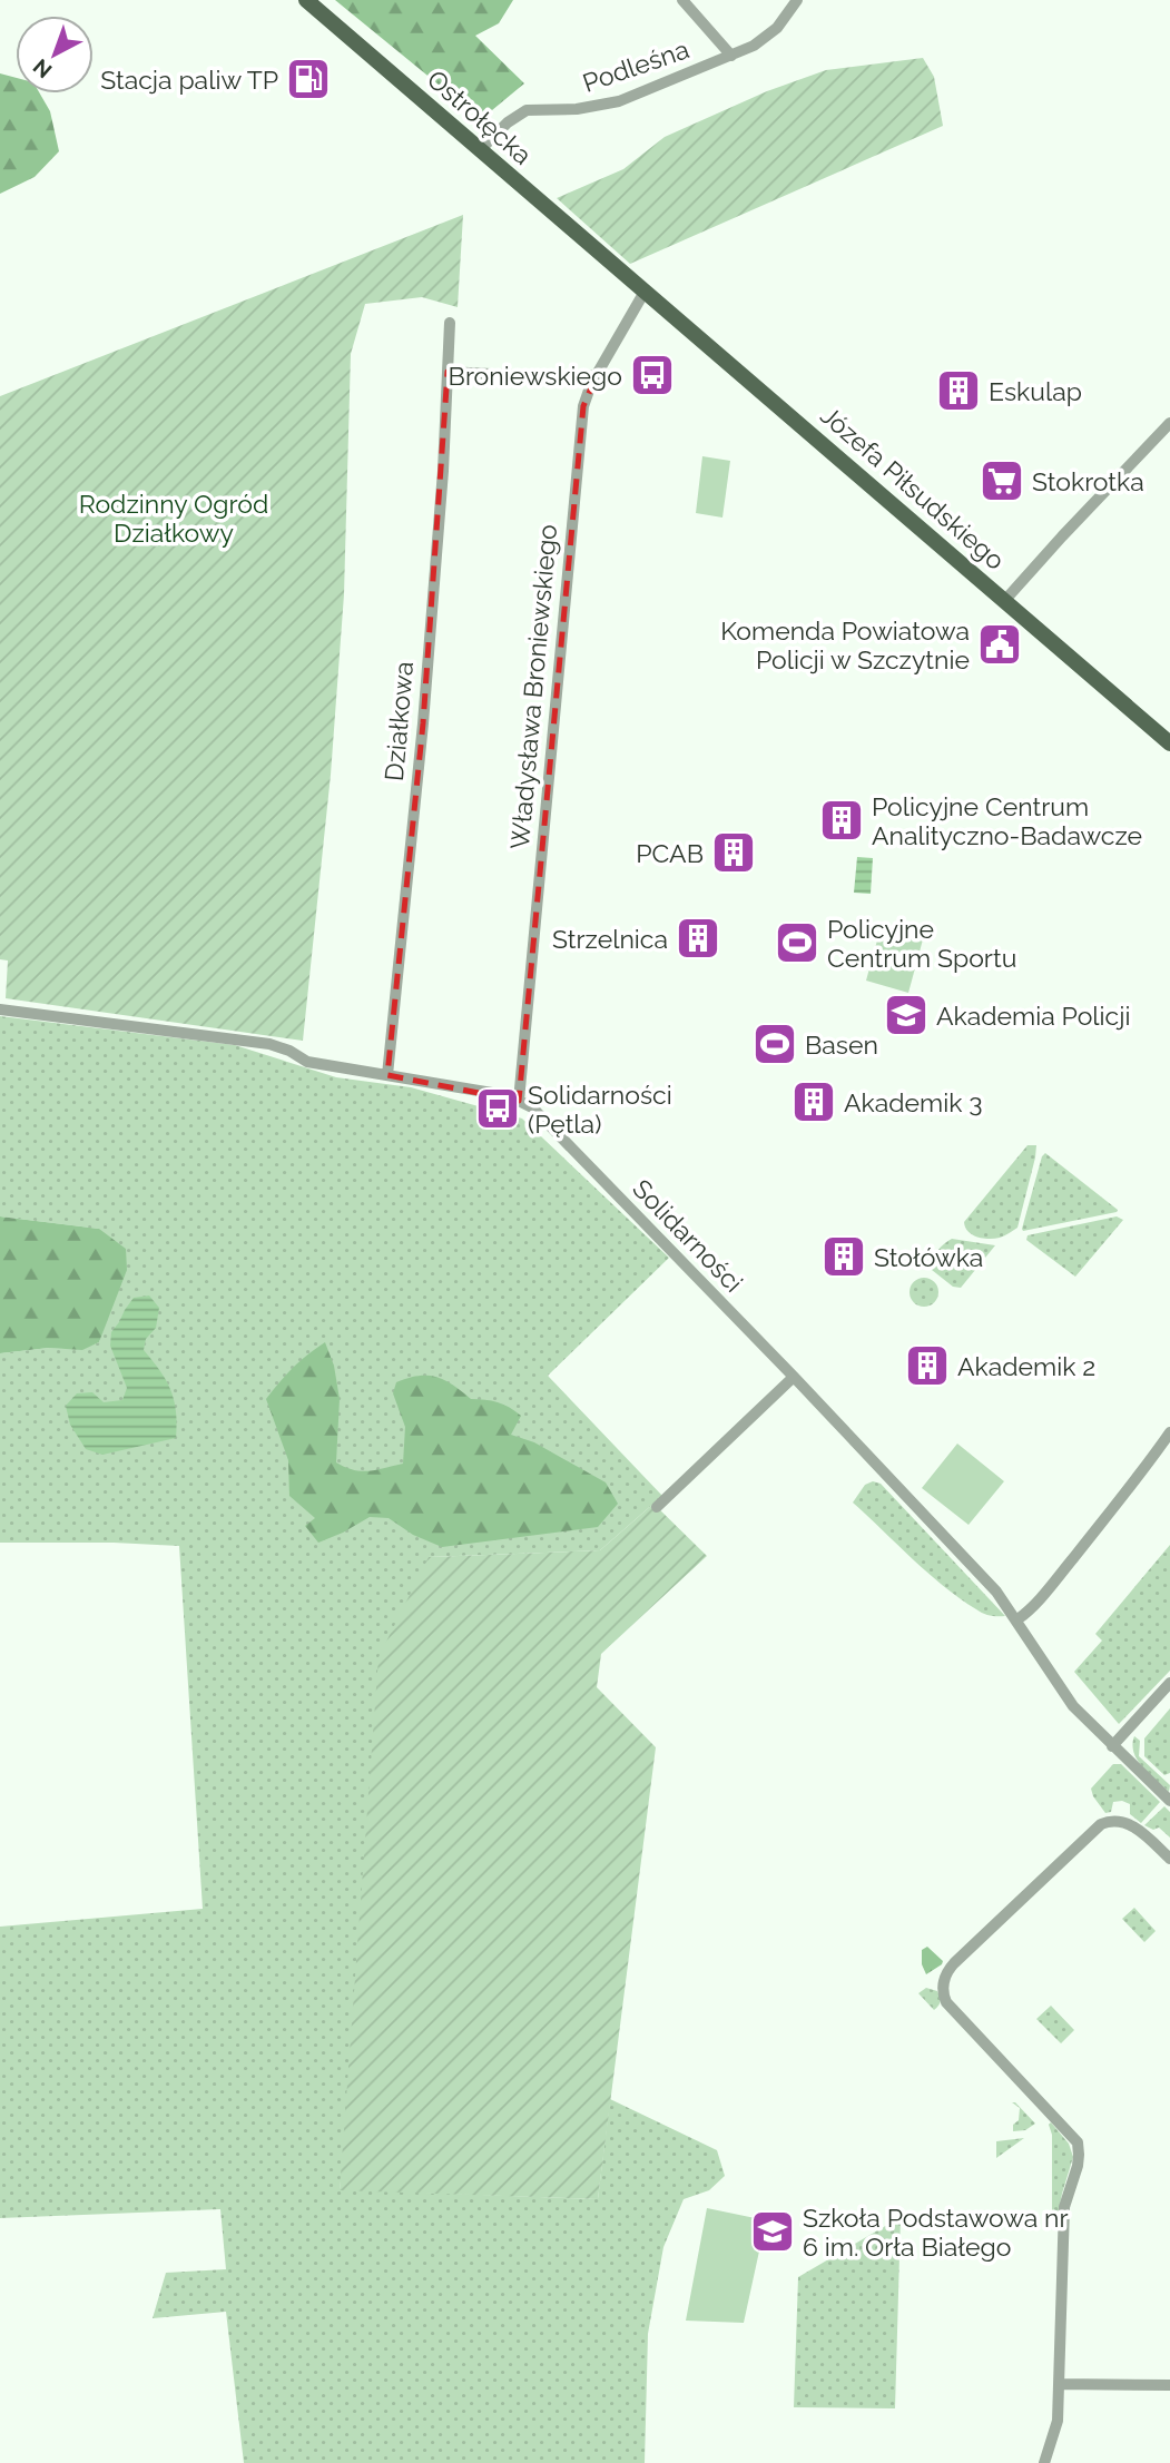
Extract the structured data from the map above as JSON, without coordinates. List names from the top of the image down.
{
  "streets": {
    "main road": ["Ostrołęcka", "Józefa Piłsudskiego"],
    "street": [
      "Podleśna",
      "Władysława Broniewskiego",
      "Działkowa",
      "Solidarności"
    ]
  },
  "crossings": [
    ["Podleśna", "Ostrołęcka"],
    ["Ostrołęcka", "Józefa Piłsudskiego"],
    ["Józefa Piłsudskiego", "Władysława Broniewskiego"],
    ["Władysława Broniewskiego", "Solidarności"],
    ["Działkowa", "Solidarności"]
  ],
  "parks": ["Rodzinny Ogród Działkowy"],
  "places": {
    "fuel station": ["Stacja paliw TP"],
    "bus stop": ["Broniewskiego", "Solidarności (Pętla)"],
    "building": [
      "Eskulap",
      "Policyjne Centrum Analityczno-Badawcze",
      "PCAB",
      "Strzelnica",
      "Akademik 3",
      "Stołówka",
      "Akademik 2"
    ],
    "supermarket": ["Stokrotka"],
    "public building": ["Komenda Powiatowa Policji w Szczytnie"],
    "sports": ["Policyjne Centrum Sportu", "Basen"],
    "school or university": ["Akademia Policji", "Szkoła Podstawowa nr 6 im. Orła Białego"]
  },
  "north": "bottom left"
}
